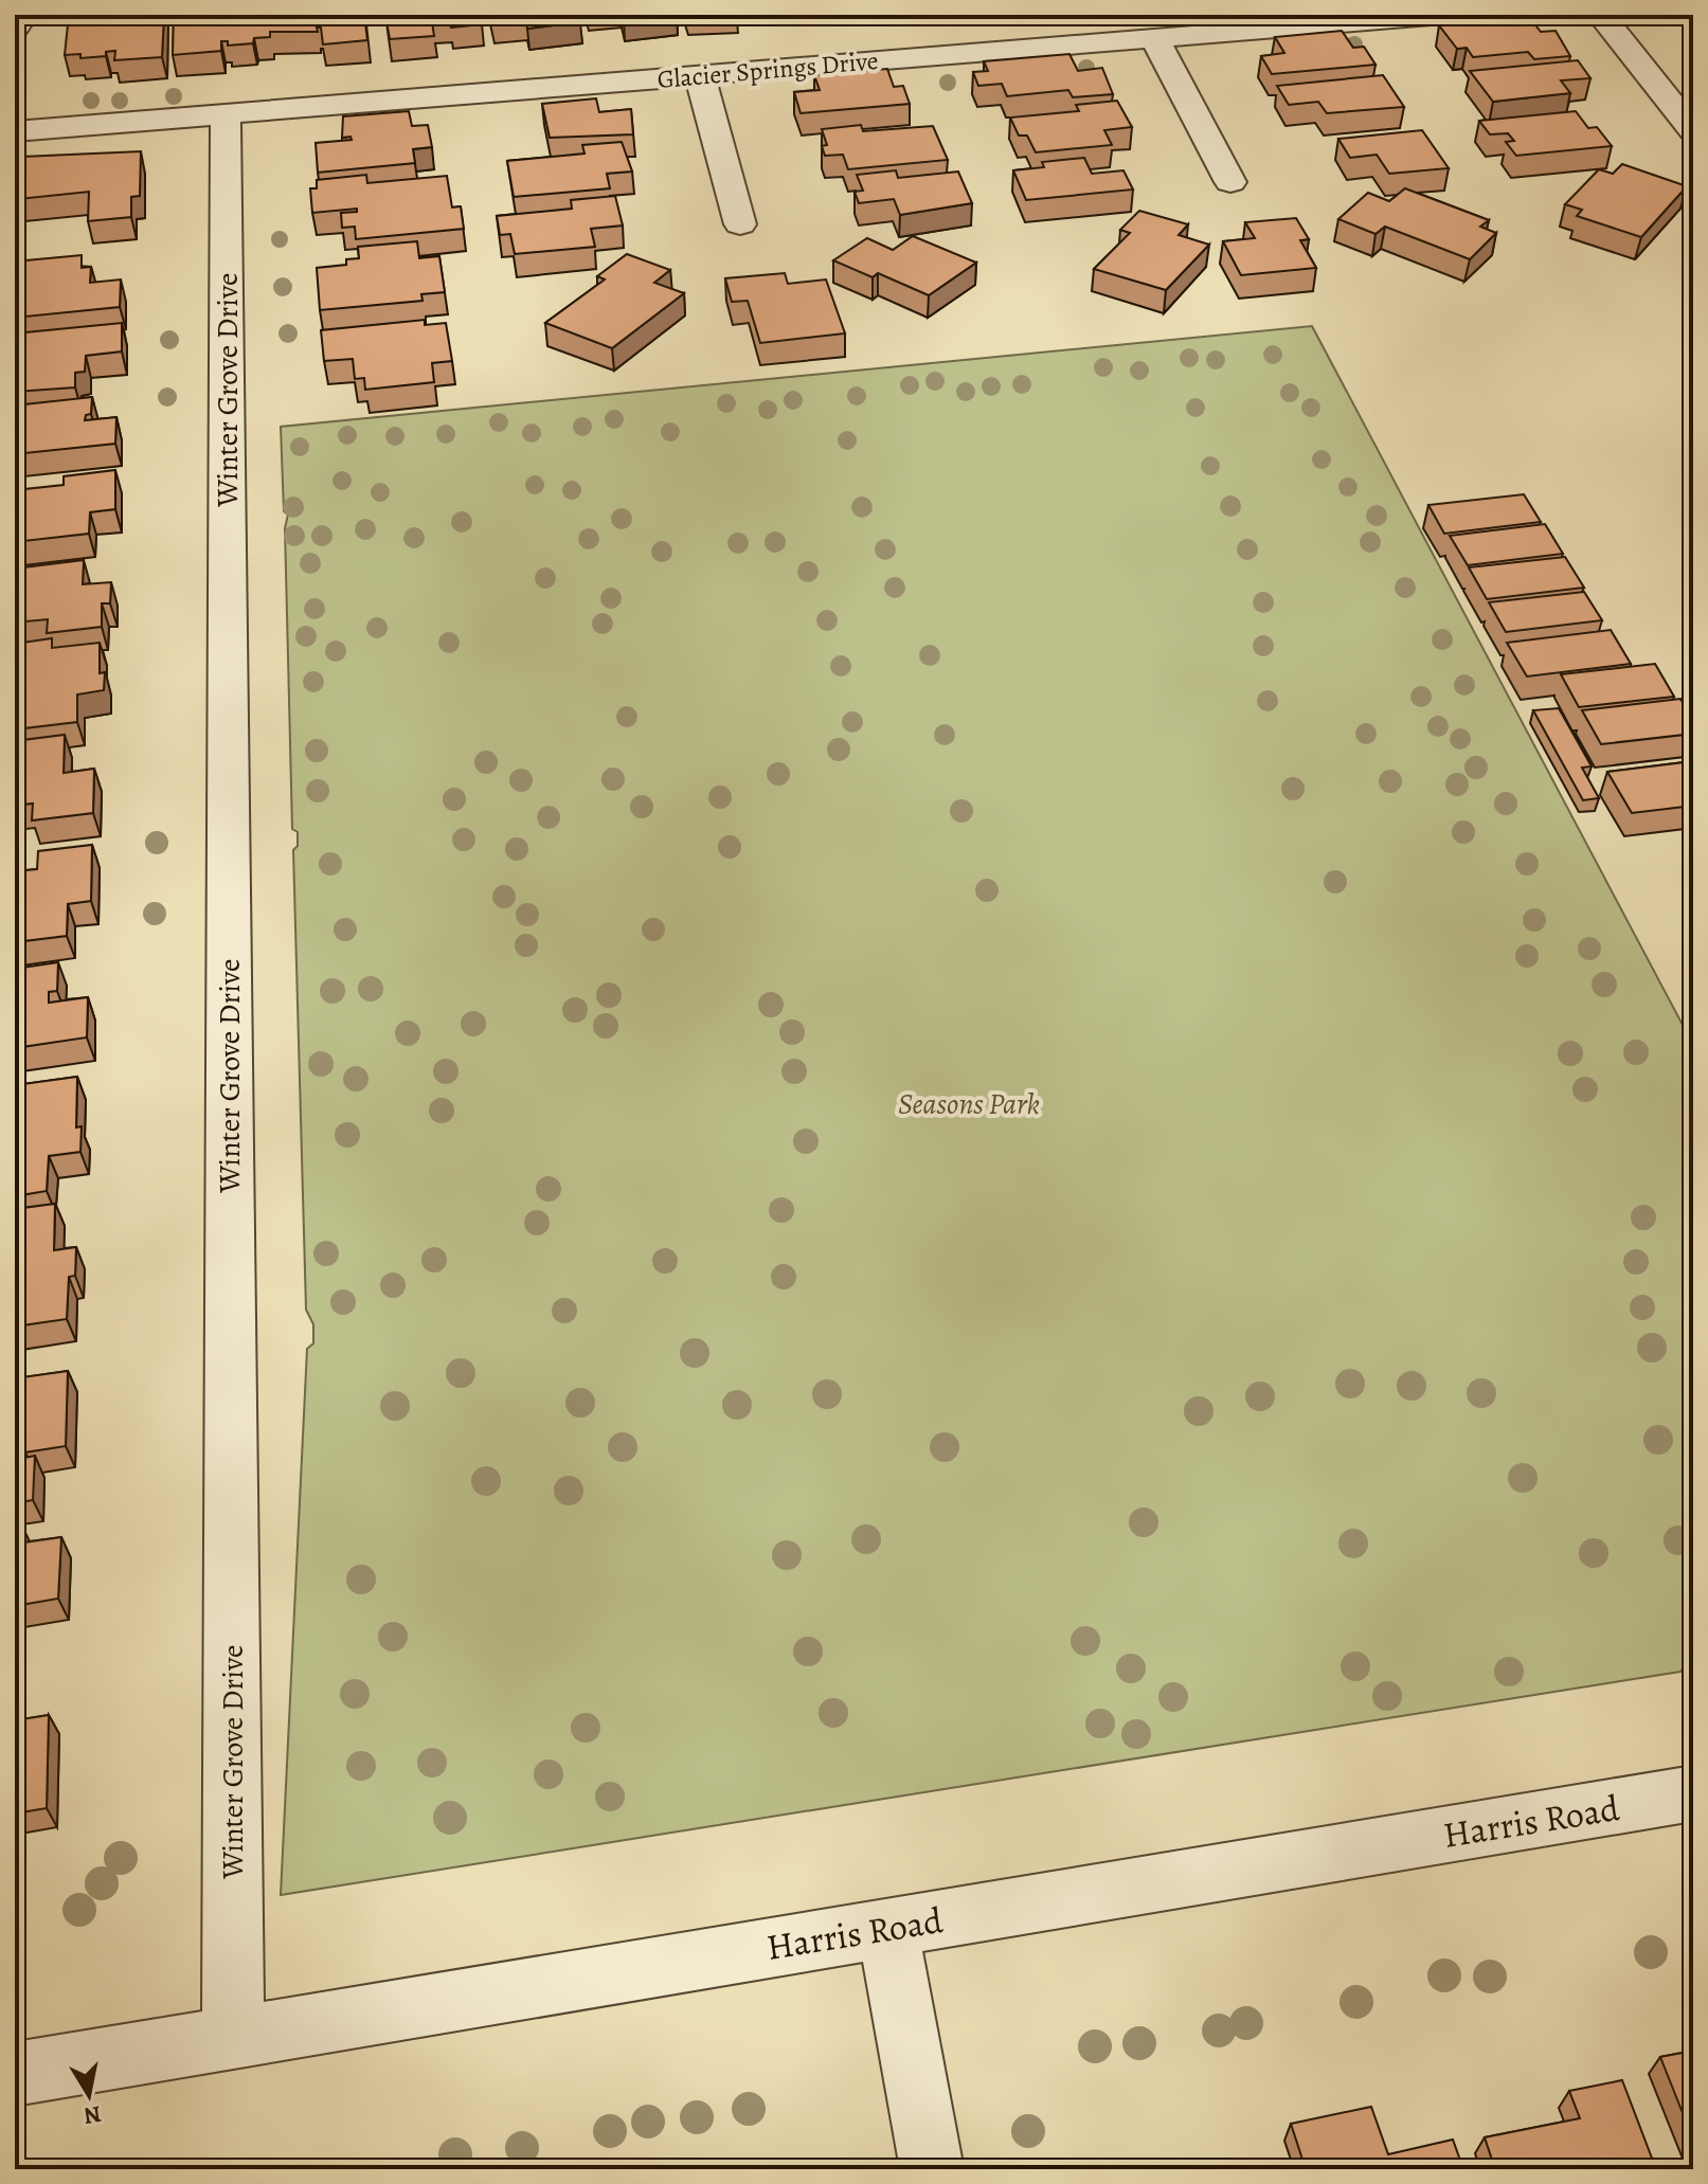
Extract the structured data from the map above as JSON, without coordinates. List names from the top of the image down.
{
  "streets": {
    "street": ["Glacier Springs Drive", "Winter Grove Drive", "Harris Road"]
  },
  "crossings": [
    ["Glacier Springs Drive", "Winter Grove Drive"],
    ["Winter Grove Drive", "Harris Road"]
  ],
  "parks": ["Seasons Park"],
  "north": "bottom"
}
